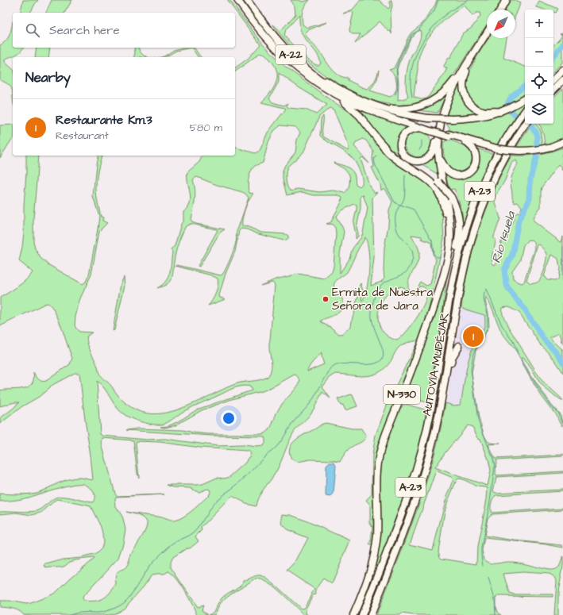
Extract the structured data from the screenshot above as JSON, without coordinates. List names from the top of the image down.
{
  "streets": {
    "highway": [
      "A-22",
      "A-23",
      "AUTOVÍA MUDÉJAR",
      "N-330"
    ]
  },
  "water": ["Río Isuela"],
  "places": ["Ermita de Nuestra Señora de Jara"],
  "north": "bottom left",
  "page": {
    "map_buttons": ["+", "−"],
    "search": "Search here",
    "heading": "Nearby",
    "list": [
      {
        "mark": "1",
        "name": "Restaurante Km.3",
        "note": "Restaurant",
        "value": "580 m"
      }
    ],
    "pins": "1"
  }
}
